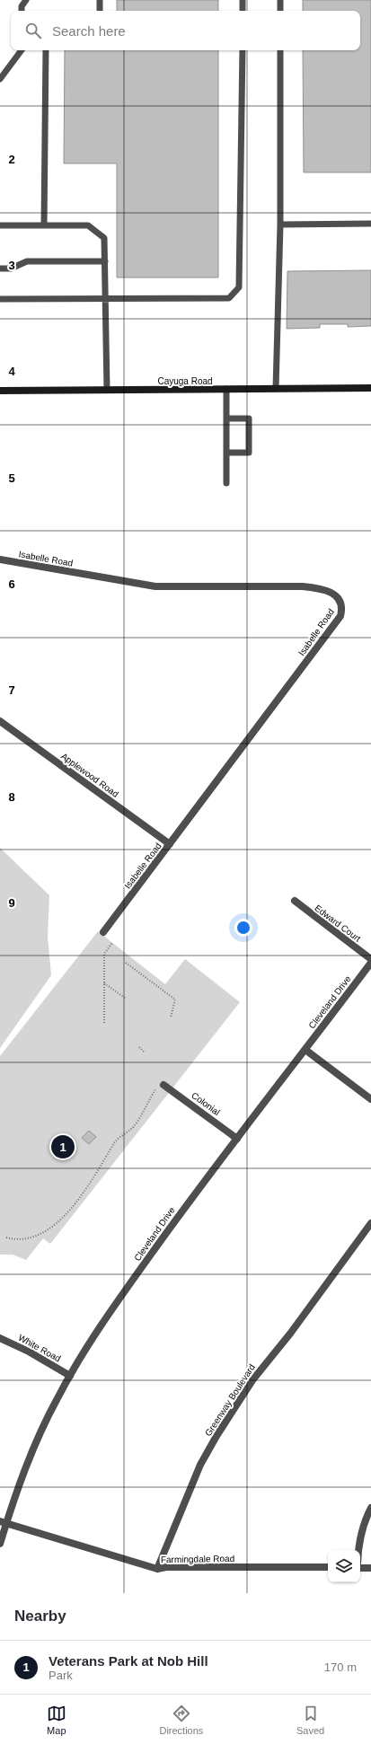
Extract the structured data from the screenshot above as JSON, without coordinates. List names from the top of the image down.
{
  "streets": {
    "main road": ["Cayuga Road"],
    "street": [
      "Isabelle Road",
      "Applewood Road",
      "Edward Court",
      "Cleveland Drive",
      "Colonial",
      "White Road",
      "Greenway Boulevard",
      "Farmingdale Road"
    ]
  },
  "crossings": [
    ["Isabelle Road", "Applewood Road"],
    ["Cleveland Drive", "Colonial"],
    ["Cleveland Drive", "White Road"],
    ["Cleveland Drive", "Farmingdale Road"],
    ["Greenway Boulevard", "Farmingdale Road"]
  ],
  "page": {
    "search": "Search here",
    "pins": "1",
    "heading": "Nearby",
    "list": [
      {
        "mark": "1",
        "name": "Veterans Park at Nob Hill",
        "note": "Park",
        "value": "170 m"
      }
    ],
    "nav": ["Map", "Directions", "Saved"]
  },
  "grid": {
    "rows": [
      "2",
      "3",
      "4",
      "5",
      "6",
      "7",
      "8",
      "9"
    ]
  }
}
